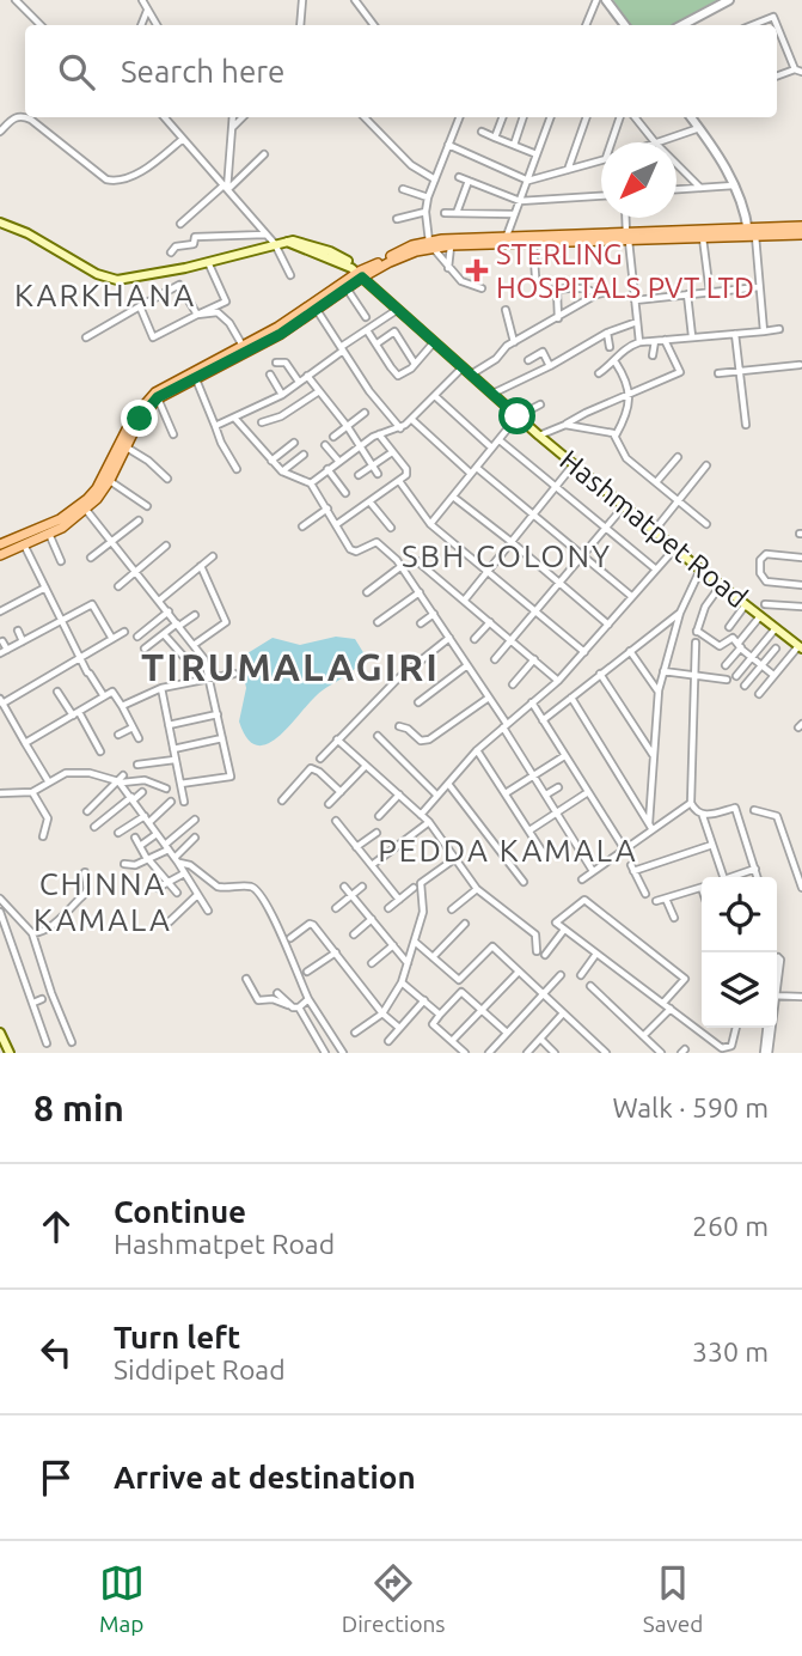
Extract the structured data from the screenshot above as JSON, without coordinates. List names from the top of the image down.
{
  "streets": {
    "main road": ["Hashmatpet Road"]
  },
  "districts": [
    "KARKHANA",
    "SBH COLONY",
    "TIRUMALAGIRI",
    "PEDDA KAMALA",
    "CHINNA KAMALA"
  ],
  "places": {
    "health": ["STERLING HOSPITALS PVT LTD"]
  },
  "north": "bottom left",
  "page": {
    "search": "Search here",
    "heading": ["8 min", "Walk · 590 m"],
    "list": [
      ["Continue", "Hashmatpet Road", "260 m"],
      ["Turn left", "Siddipet Road", "330 m"],
      "Arrive at destination"
    ],
    "nav": ["Map", "Directions", "Saved"]
  }
}
